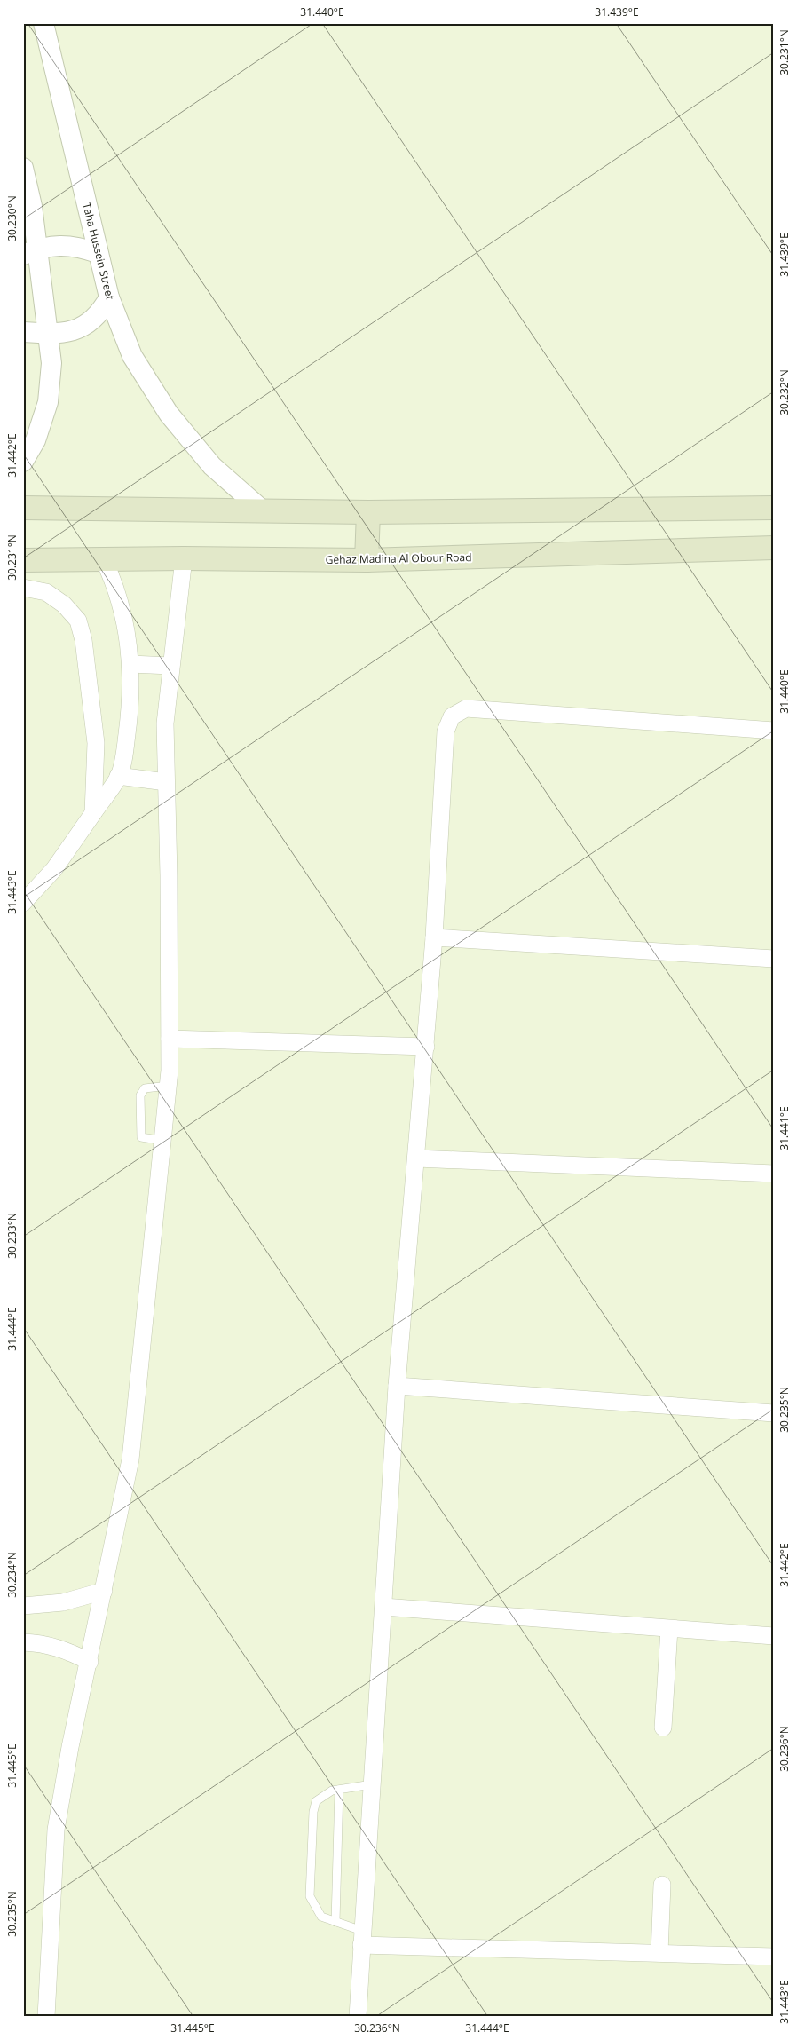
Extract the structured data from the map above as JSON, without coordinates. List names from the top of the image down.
{
  "streets": {
    "main road": ["Gehaz Madina Al Obour Road"],
    "street": ["Taha Hussein Street"]
  },
  "coordinates": [
    "31.440°E",
    "31.439°E",
    "30.231°N",
    "30.230°N",
    "30.232°N",
    "31.442°E",
    "31.443°E",
    "31.441°E",
    "30.233°N",
    "31.444°E",
    "30.235°N",
    "30.234°N",
    "30.236°N",
    "31.445°E"
  ]
}
